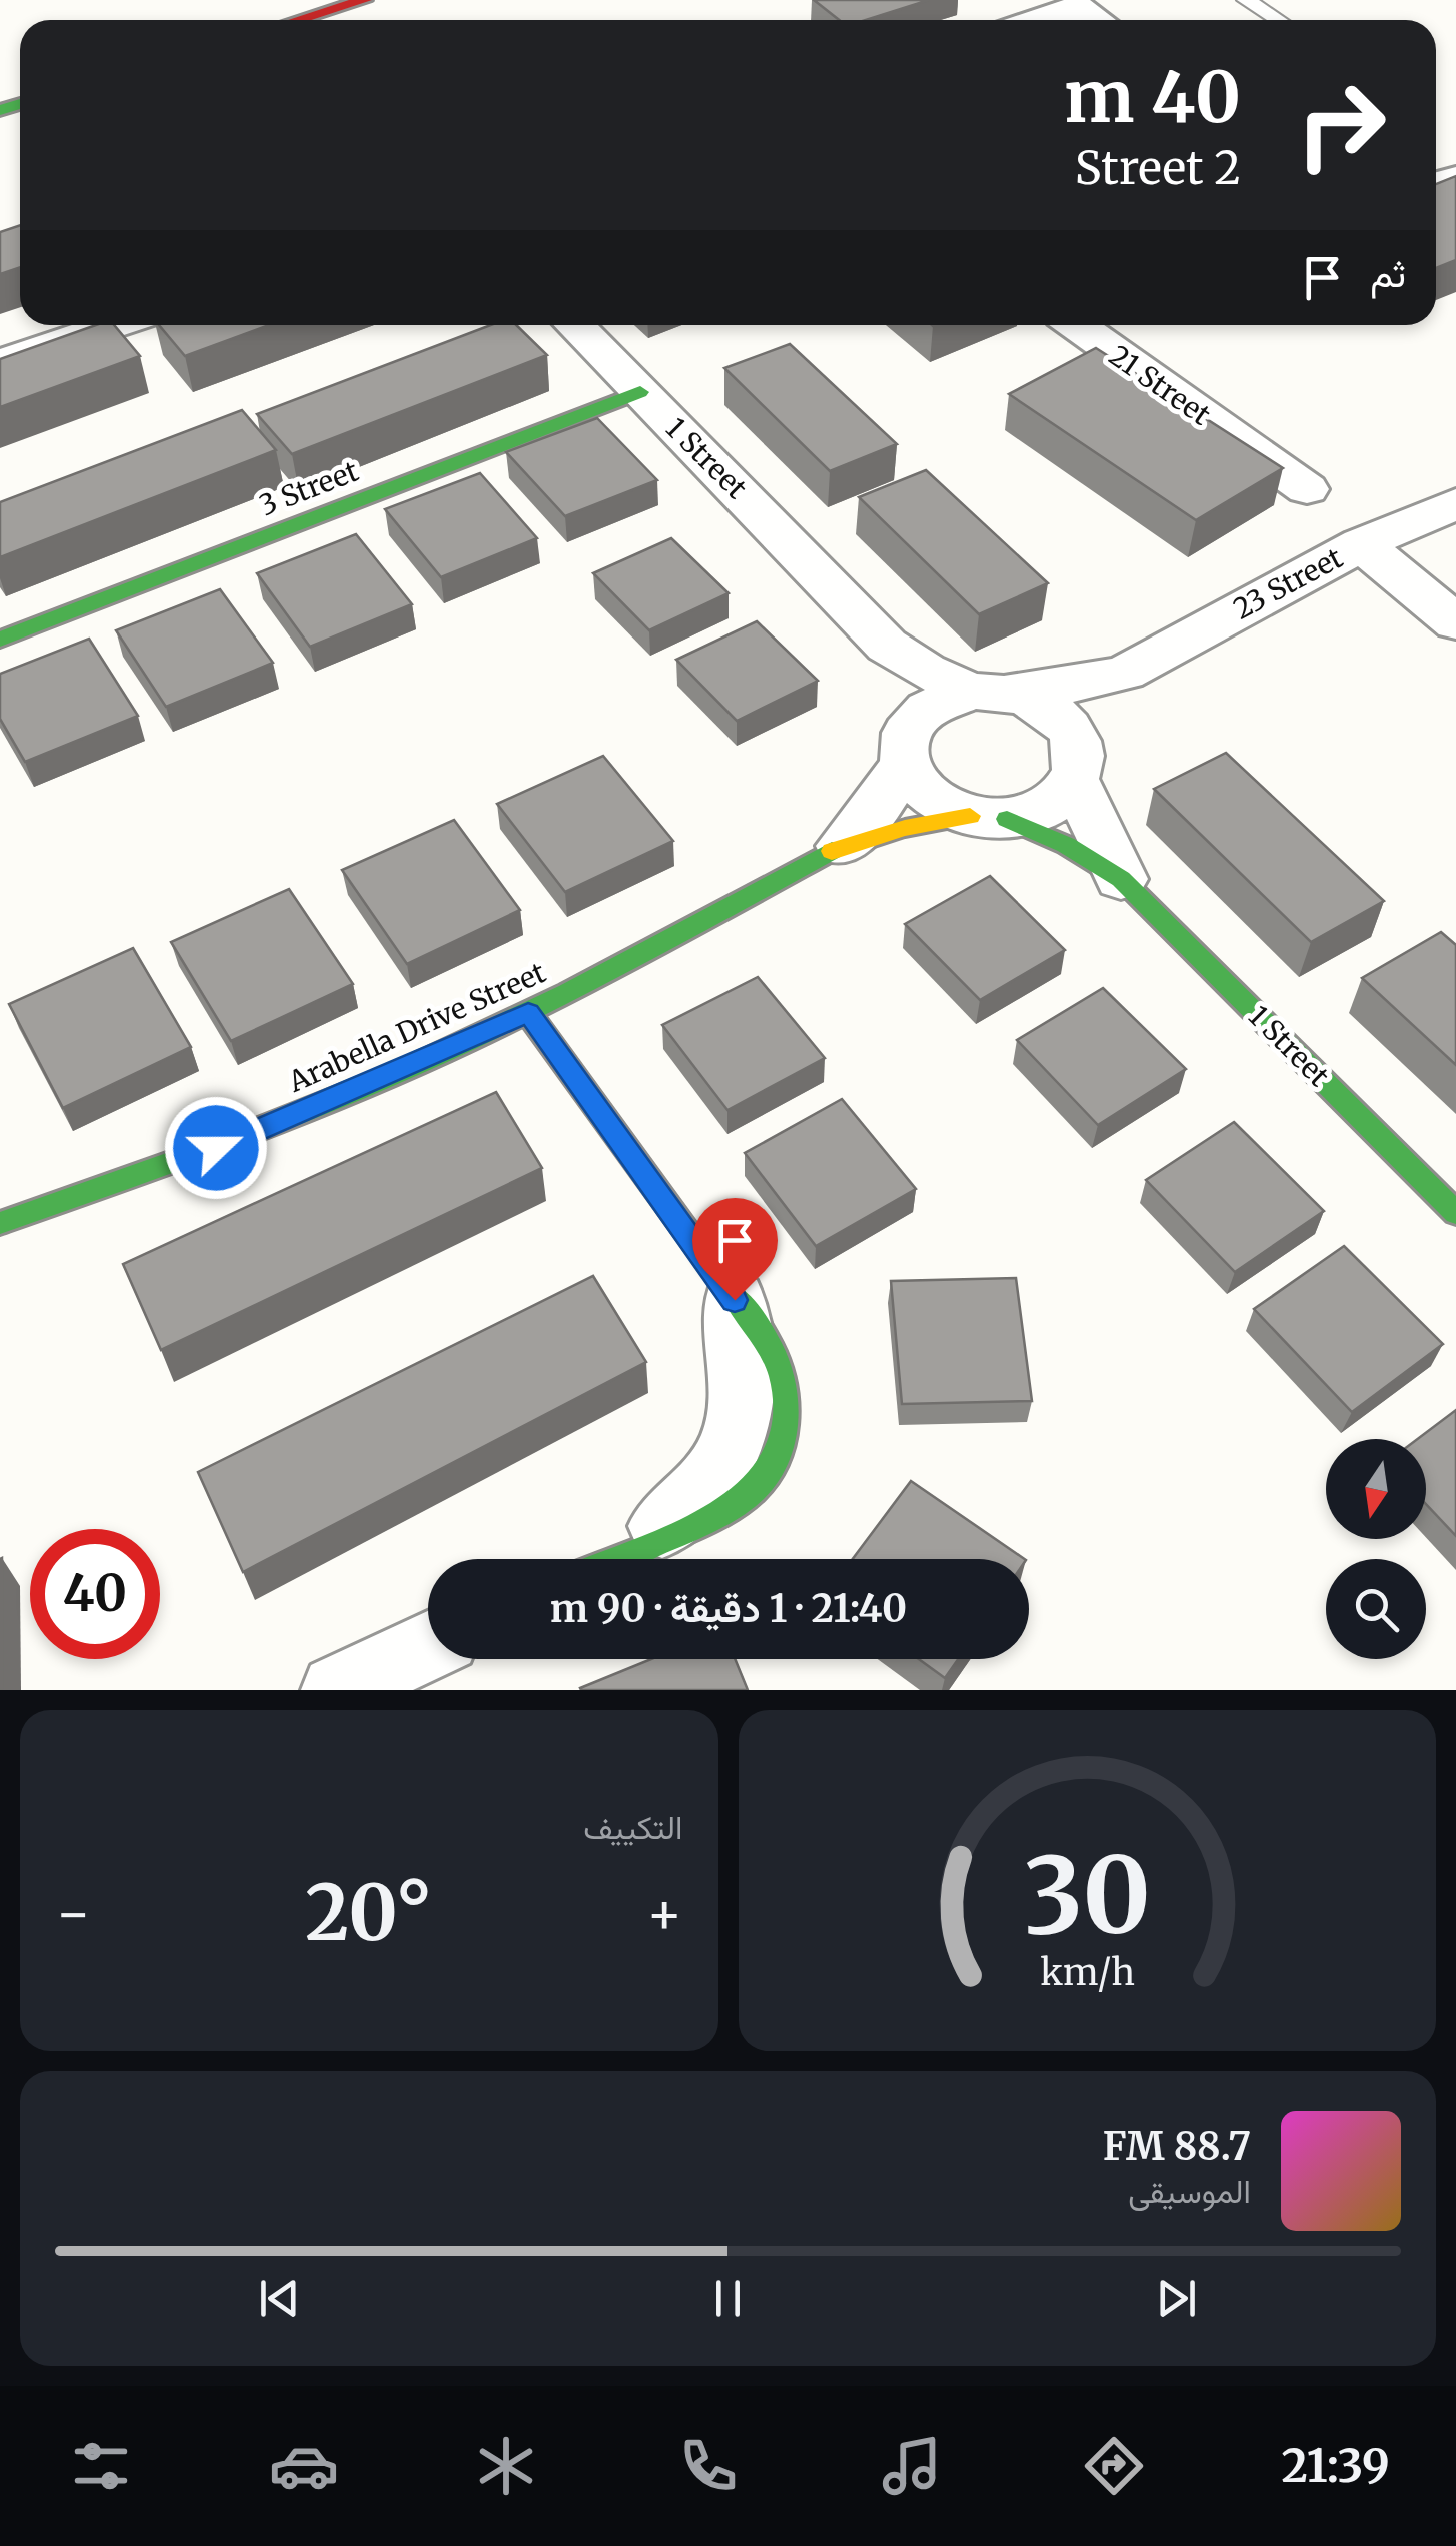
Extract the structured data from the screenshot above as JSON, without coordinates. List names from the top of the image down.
{
  "streets": {
    "main road": ["1 Street", "3 Street", "Arabella Drive Street"],
    "street": ["21 Street", "23 Street"]
  },
  "crossings": [
    ["1 Street", "3 Street"],
    ["1 Street", "Arabella Drive Street"]
  ],
  "north": "bottom",
  "page": {
    "turn": ["40 m", "2 Street"],
    "then": "ثم",
    "limit": "40",
    "trip": "21:40 · 1 دقيقة · 90 m",
    "tile": "التكييف",
    "heat": ["−", "20°", "+"],
    "song": ["88.7 FM", "الموسيقى"],
    "tabs": "21:39",
    "gauge": ["30", "km/h"]
  }
}
